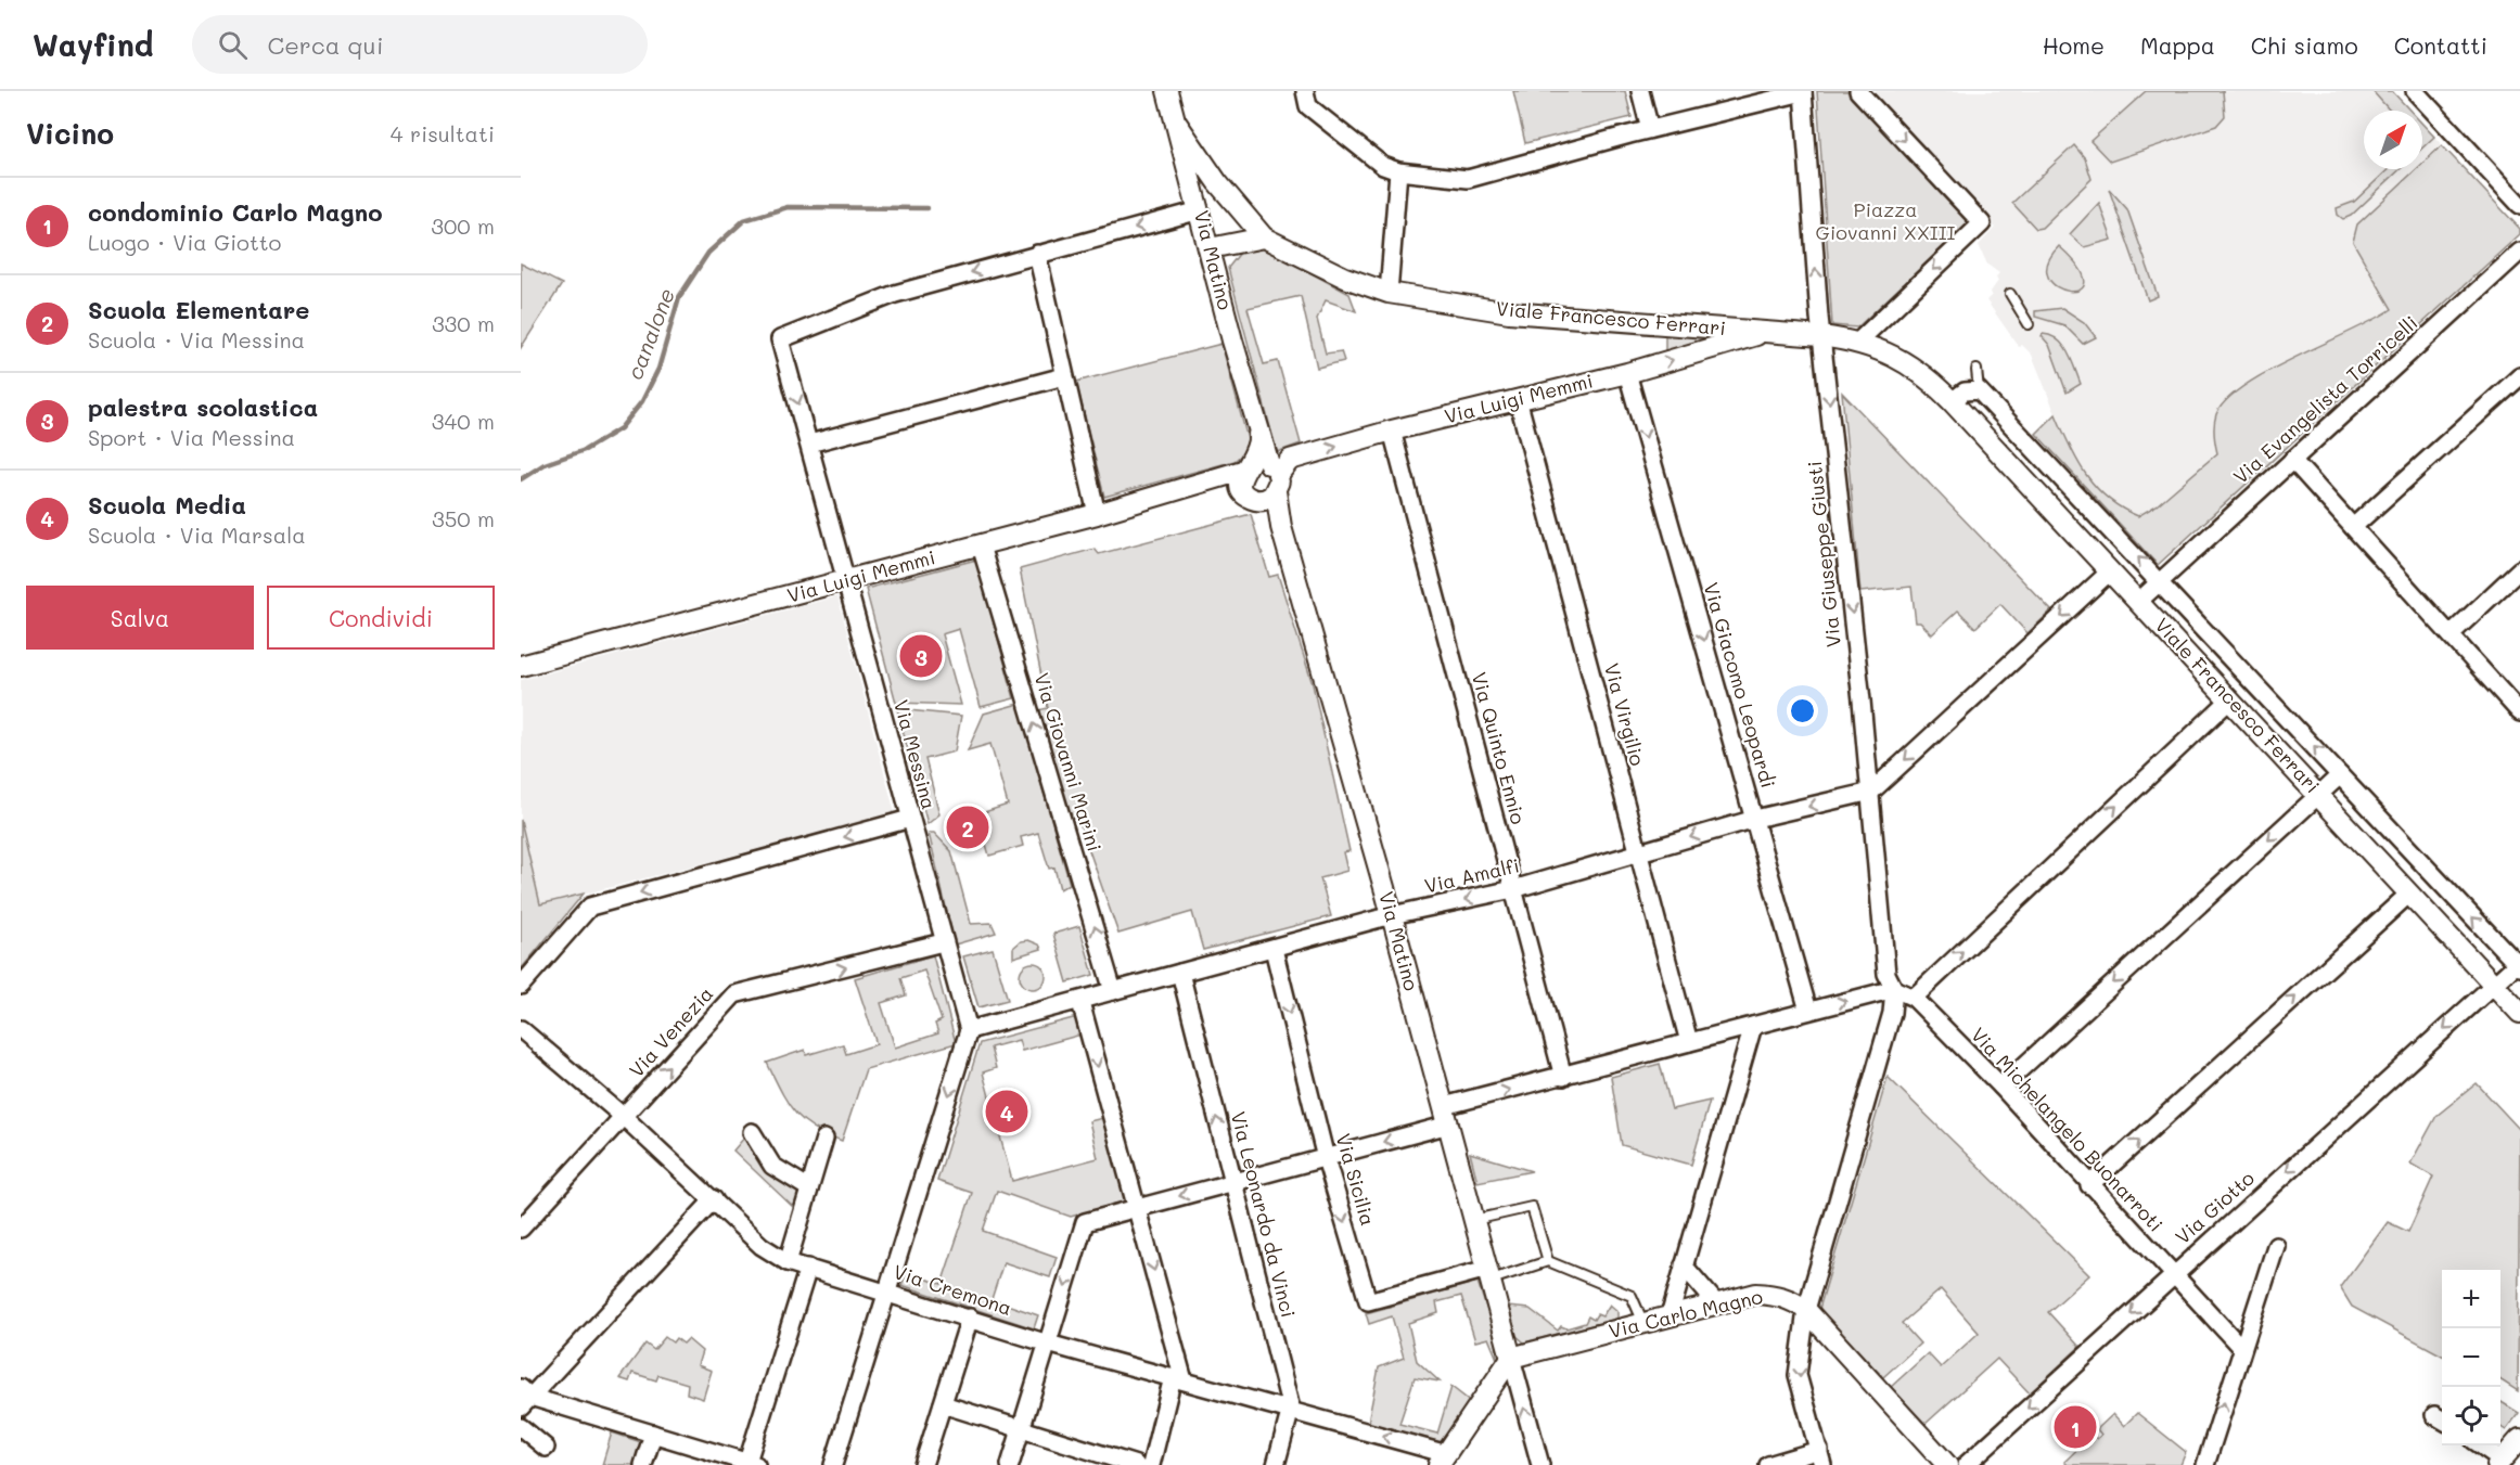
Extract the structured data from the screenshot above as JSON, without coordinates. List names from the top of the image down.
{
  "streets": {
    "street": [
      "Via Matino",
      "Viale Francesco Ferrari",
      "Via Luigi Memmi",
      "Via Evangelista Torricelli",
      "Via Giuseppe Giusti",
      "Via Giacomo Leopardi",
      "Via Virgilio",
      "Via Quinto Ennio",
      "Via Messina",
      "Via Giovanni Marini",
      "Via Amalfi",
      "Via Venezia",
      "Via Michelangelo Buonarroti",
      "Via Sicilia",
      "Via Giotto",
      "Via Leonardo da Vinci",
      "Via Cremona",
      "Via Carlo Magno"
    ]
  },
  "crossings": [
    ["Via Matino", "Viale Francesco Ferrari"],
    ["Via Matino", "Via Luigi Memmi"],
    ["Via Matino", "Via Amalfi"],
    ["Via Matino", "Via Sicilia"],
    ["Via Matino", "Via Carlo Magno"],
    ["Viale Francesco Ferrari", "Via Luigi Memmi"],
    ["Viale Francesco Ferrari", "Via Evangelista Torricelli"],
    ["Viale Francesco Ferrari", "Via Giuseppe Giusti"],
    ["Viale Francesco Ferrari", "Via Giotto"],
    ["Via Luigi Memmi", "Via Giacomo Leopardi"],
    ["Via Luigi Memmi", "Via Virgilio"],
    ["Via Luigi Memmi", "Via Quinto Ennio"],
    ["Via Luigi Memmi", "Via Messina"],
    ["Via Luigi Memmi", "Via Giovanni Marini"],
    ["Via Giuseppe Giusti", "Via Amalfi"],
    ["Via Giacomo Leopardi", "Via Amalfi"],
    ["Via Virgilio", "Via Amalfi"],
    ["Via Quinto Ennio", "Via Amalfi"],
    ["Via Messina", "Via Amalfi"],
    ["Via Messina", "Via Venezia"],
    ["Via Giovanni Marini", "Via Amalfi"],
    ["Via Amalfi", "Via Sicilia"],
    ["Via Amalfi", "Via Leonardo da Vinci"],
    ["Via Venezia", "Via Cremona"],
    ["Via Michelangelo Buonarroti", "Via Giotto"],
    ["Via Leonardo da Vinci", "Via Cremona"]
  ],
  "one_way": ["Via Giacomo Leopardi", "Via Giovanni Marini", "Via Amalfi"],
  "water": ["canalone"],
  "parks": ["Piazza Giovanni XXIII"],
  "north": "top right",
  "page": {
    "header": "Wayfind",
    "search": "Cerca qui",
    "nav": [
      "Home",
      "Mappa",
      "Chi siamo",
      "Contatti"
    ],
    "heading": ["Vicino", "4 risultati"],
    "list": [
      {
        "mark": "1",
        "name": "condominio Carlo Magno",
        "note": "Luogo · Via Giotto",
        "value": "300 m"
      },
      {
        "mark": "2",
        "name": "Scuola Elementare",
        "note": "Scuola · Via Messina",
        "value": "330 m"
      },
      {
        "mark": "3",
        "name": "palestra scolastica",
        "note": "Sport · Via Messina",
        "value": "340 m"
      },
      {
        "mark": "4",
        "name": "Scuola Media",
        "note": "Scuola · Via Marsala",
        "value": "350 m"
      }
    ],
    "buttons": ["Salva", "Condividi"],
    "pins": [
      "3",
      "2",
      "4",
      "1"
    ],
    "map_buttons": ["+", "−"]
  }
}
